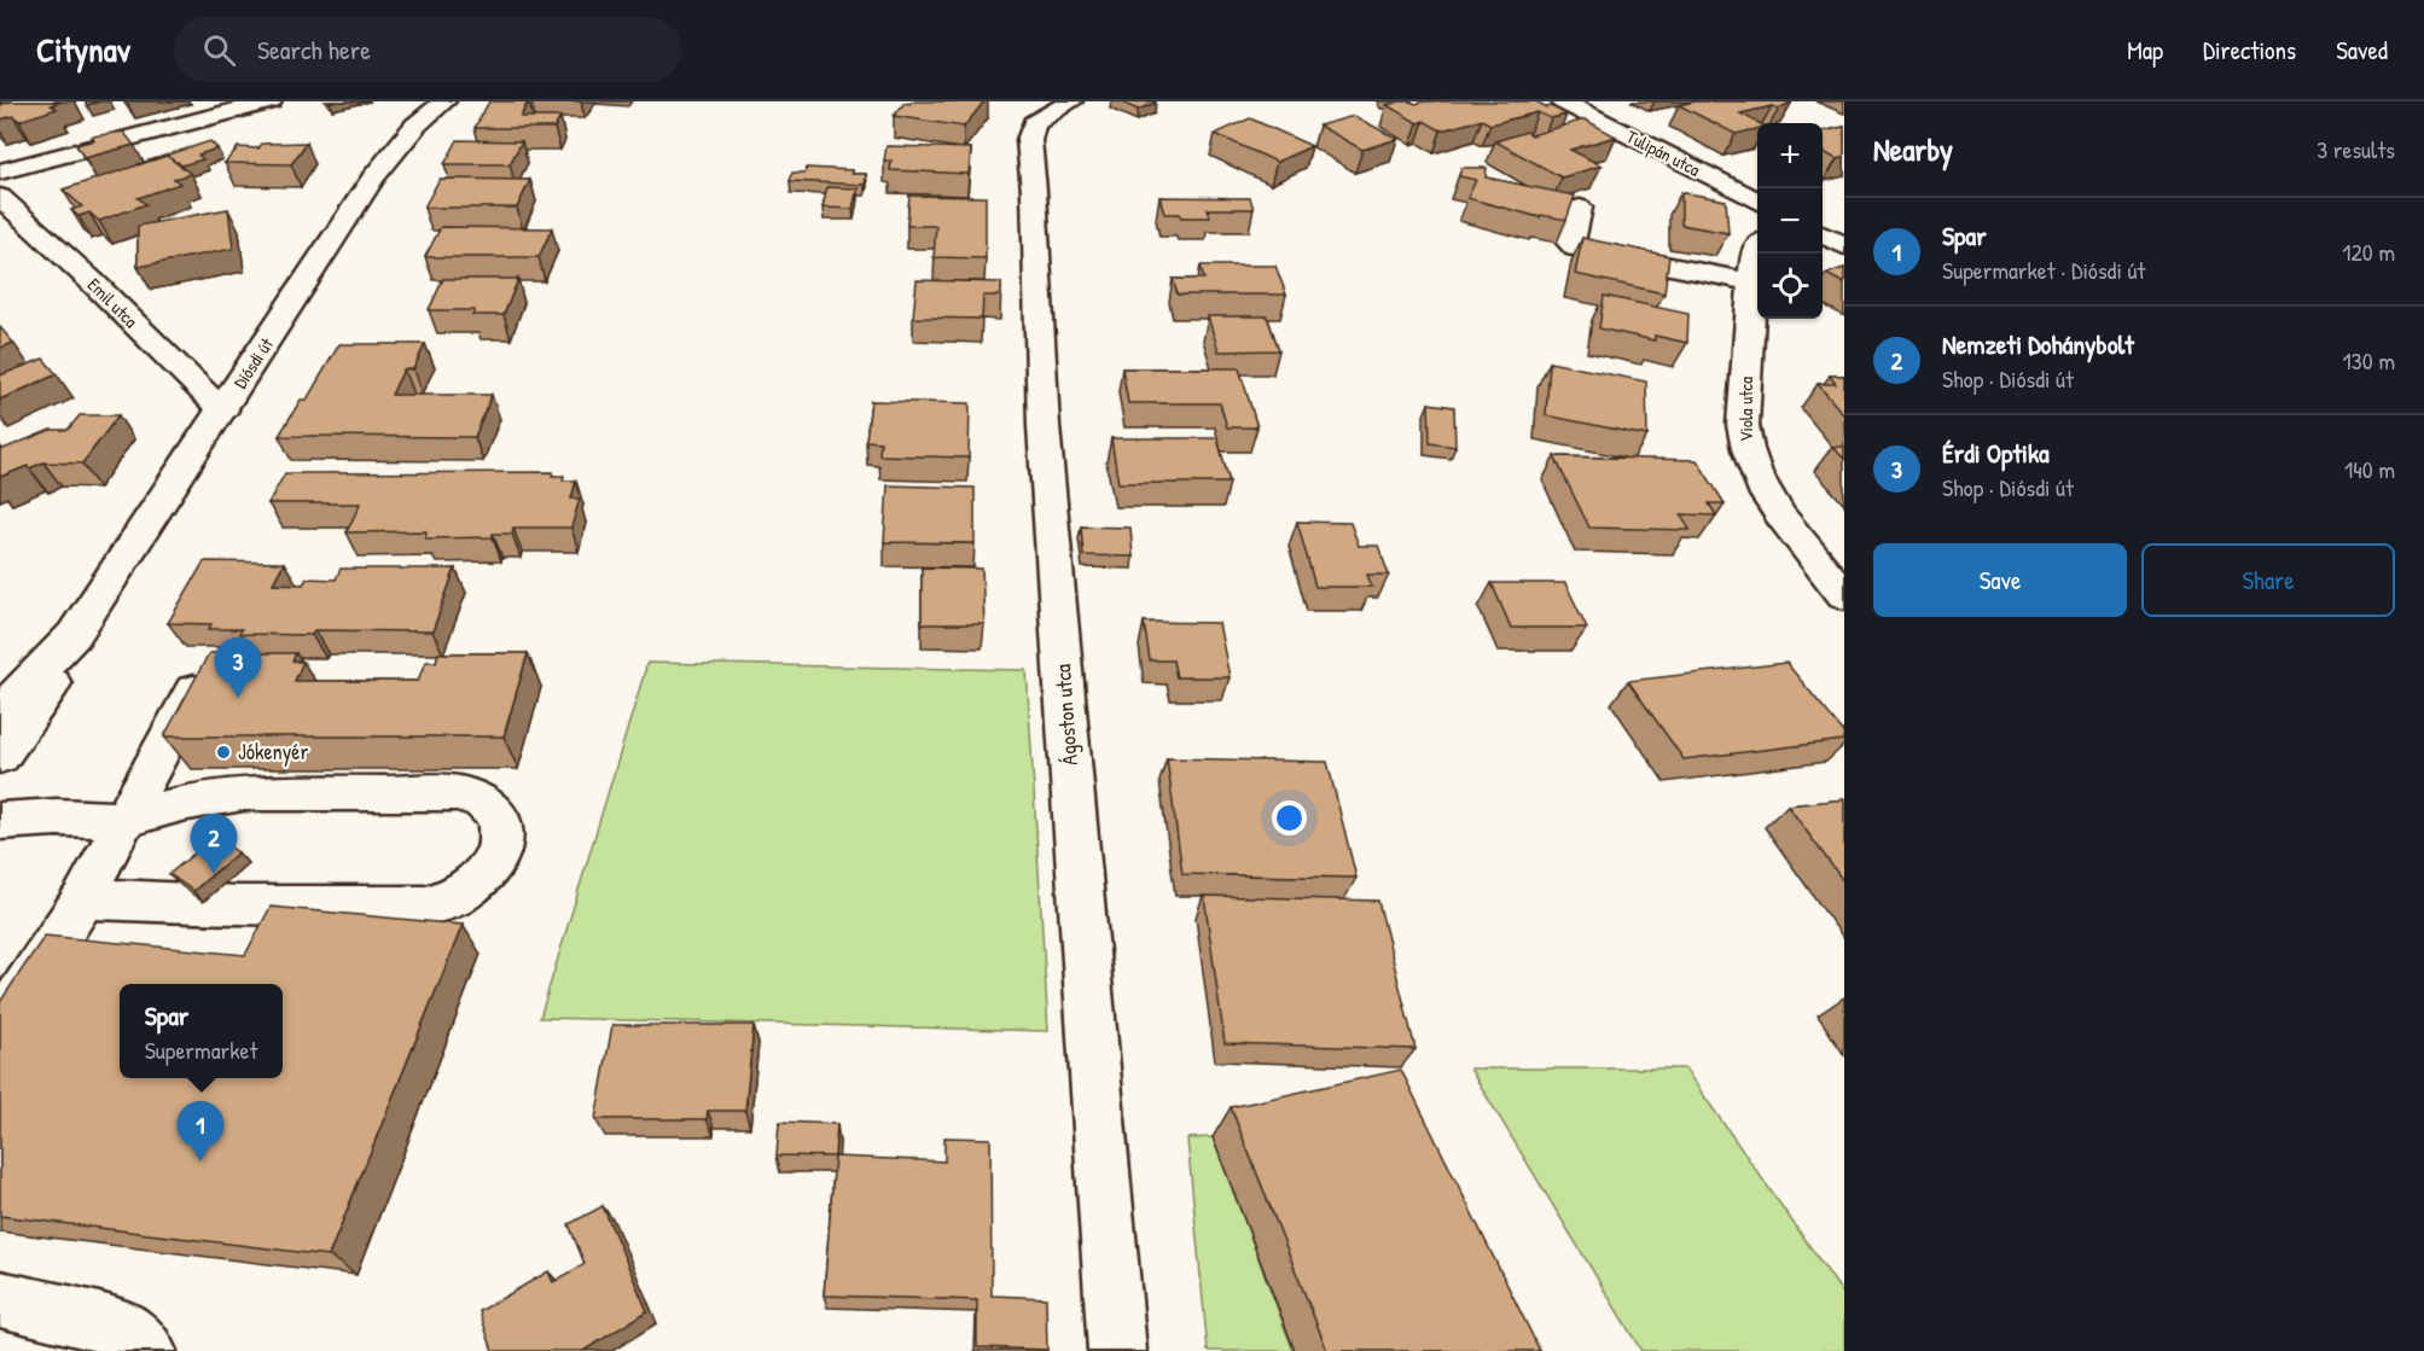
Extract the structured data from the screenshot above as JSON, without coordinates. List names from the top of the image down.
{
  "streets": {
    "street": [
      "Tulipán utca",
      "Emil utca",
      "Diósdi út",
      "Viola utca",
      "Ágoston utca"
    ]
  },
  "crossings": [
    ["Emil utca", "Diósdi út"]
  ],
  "places": ["Jókenyér"],
  "page": {
    "header": "Citynav",
    "search": "Search here",
    "nav": ["Map", "Directions", "Saved"],
    "heading": ["Nearby", "3 results"],
    "map_buttons": ["+", "−"],
    "list": [
      {
        "mark": "1",
        "name": "Spar",
        "note": "Supermarket · Diósdi út",
        "value": "120 m"
      },
      {
        "mark": "2",
        "name": "Nemzeti Dohánybolt",
        "note": "Shop · Diósdi út",
        "value": "130 m"
      },
      {
        "mark": "3",
        "name": "Érdi Optika",
        "note": "Shop · Diósdi út",
        "value": "140 m"
      }
    ],
    "buttons": ["Save", "Share"],
    "pins": ["3", "2", "1"],
    "popup": ["Spar", "Supermarket"]
  }
}
